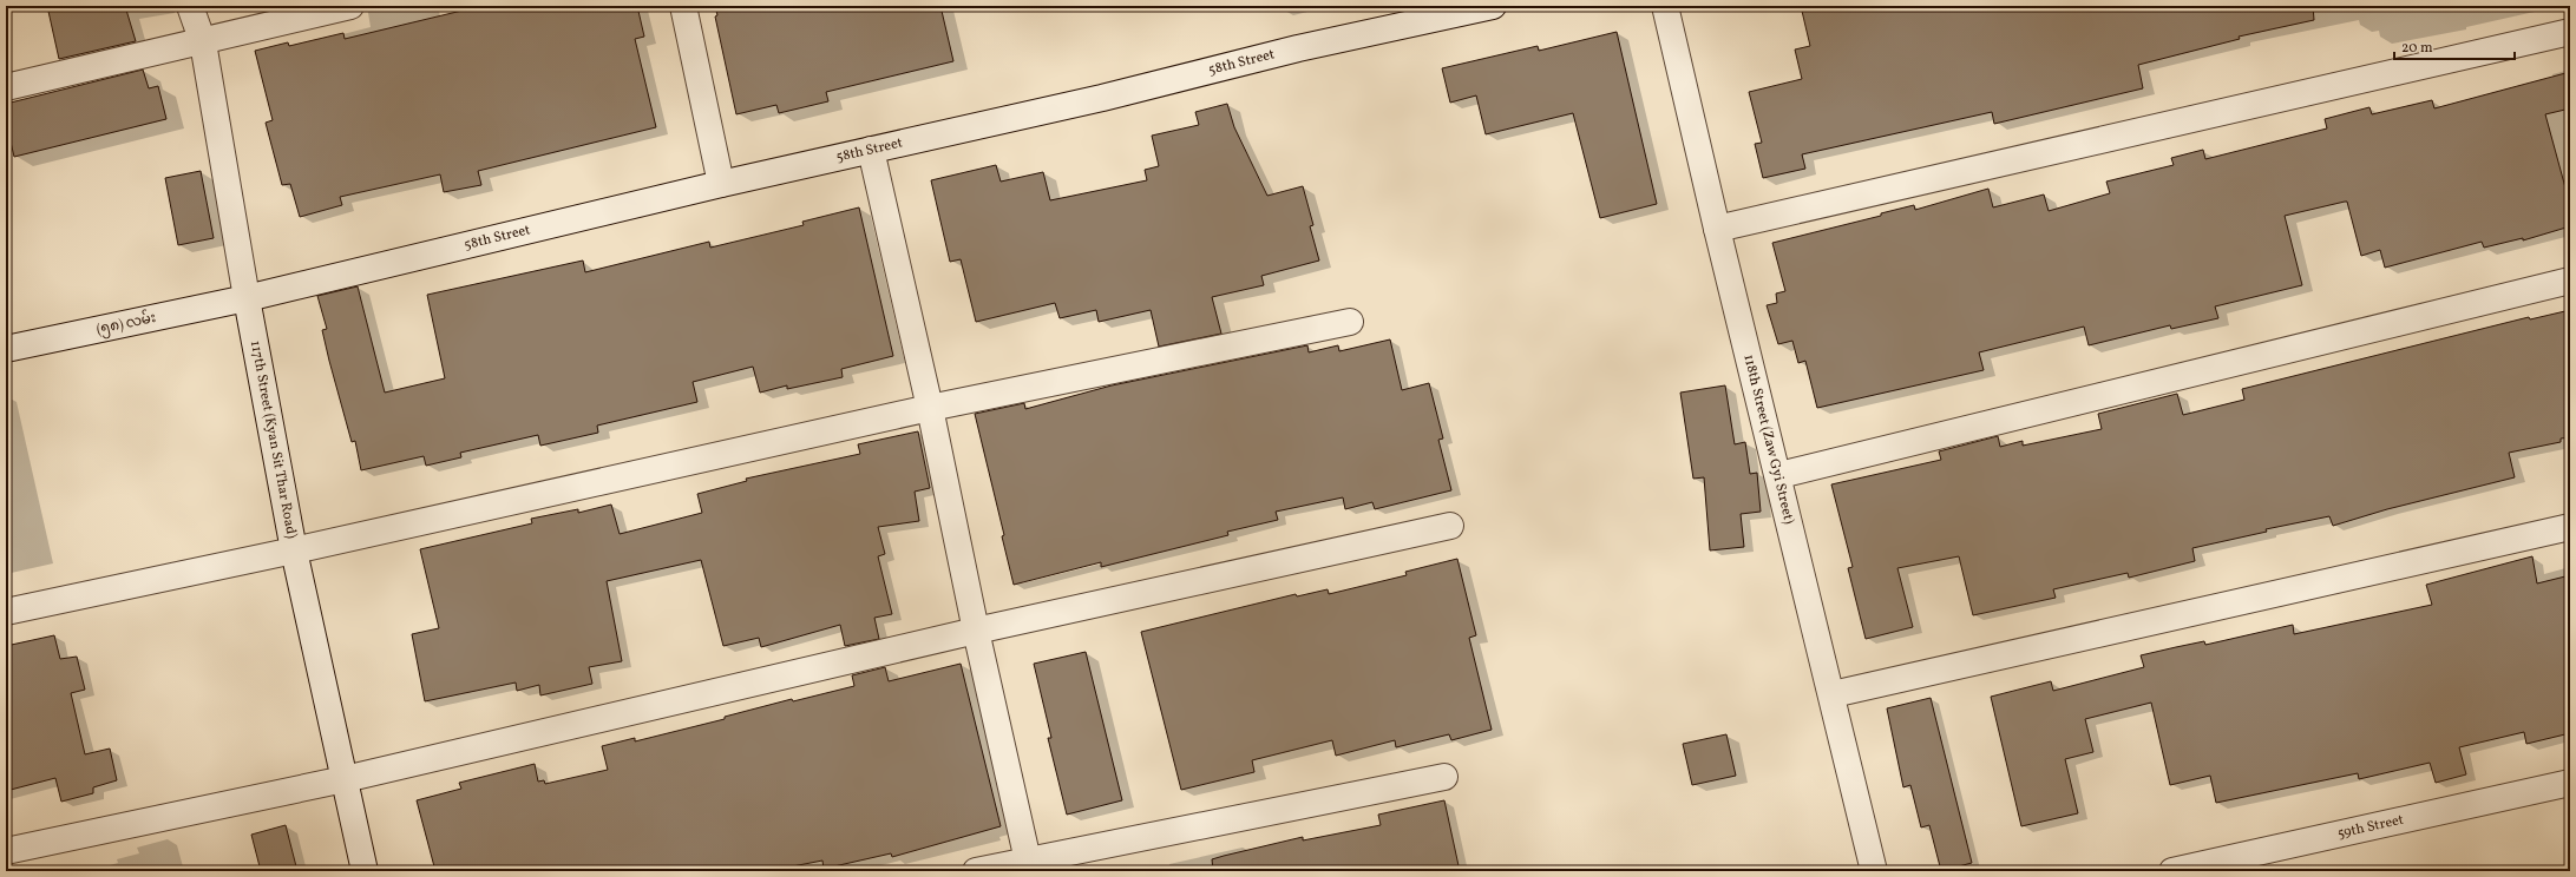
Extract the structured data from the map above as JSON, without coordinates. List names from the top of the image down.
{
  "streets": {
    "street": [
      "58th Street",
      "(၅၈) လမ်း",
      "118th Street (Zaw Gyi Street)",
      "117th Street (Kyan Sit Thar Road)",
      "59th Street"
    ]
  },
  "crossings": [
    ["58th Street", "(၅၈) လမ်း"],
    ["58th Street", "117th Street (Kyan Sit Thar Road)"],
    ["(၅၈) လမ်း", "117th Street (Kyan Sit Thar Road)"]
  ],
  "scale_bar": "20 m"
}
